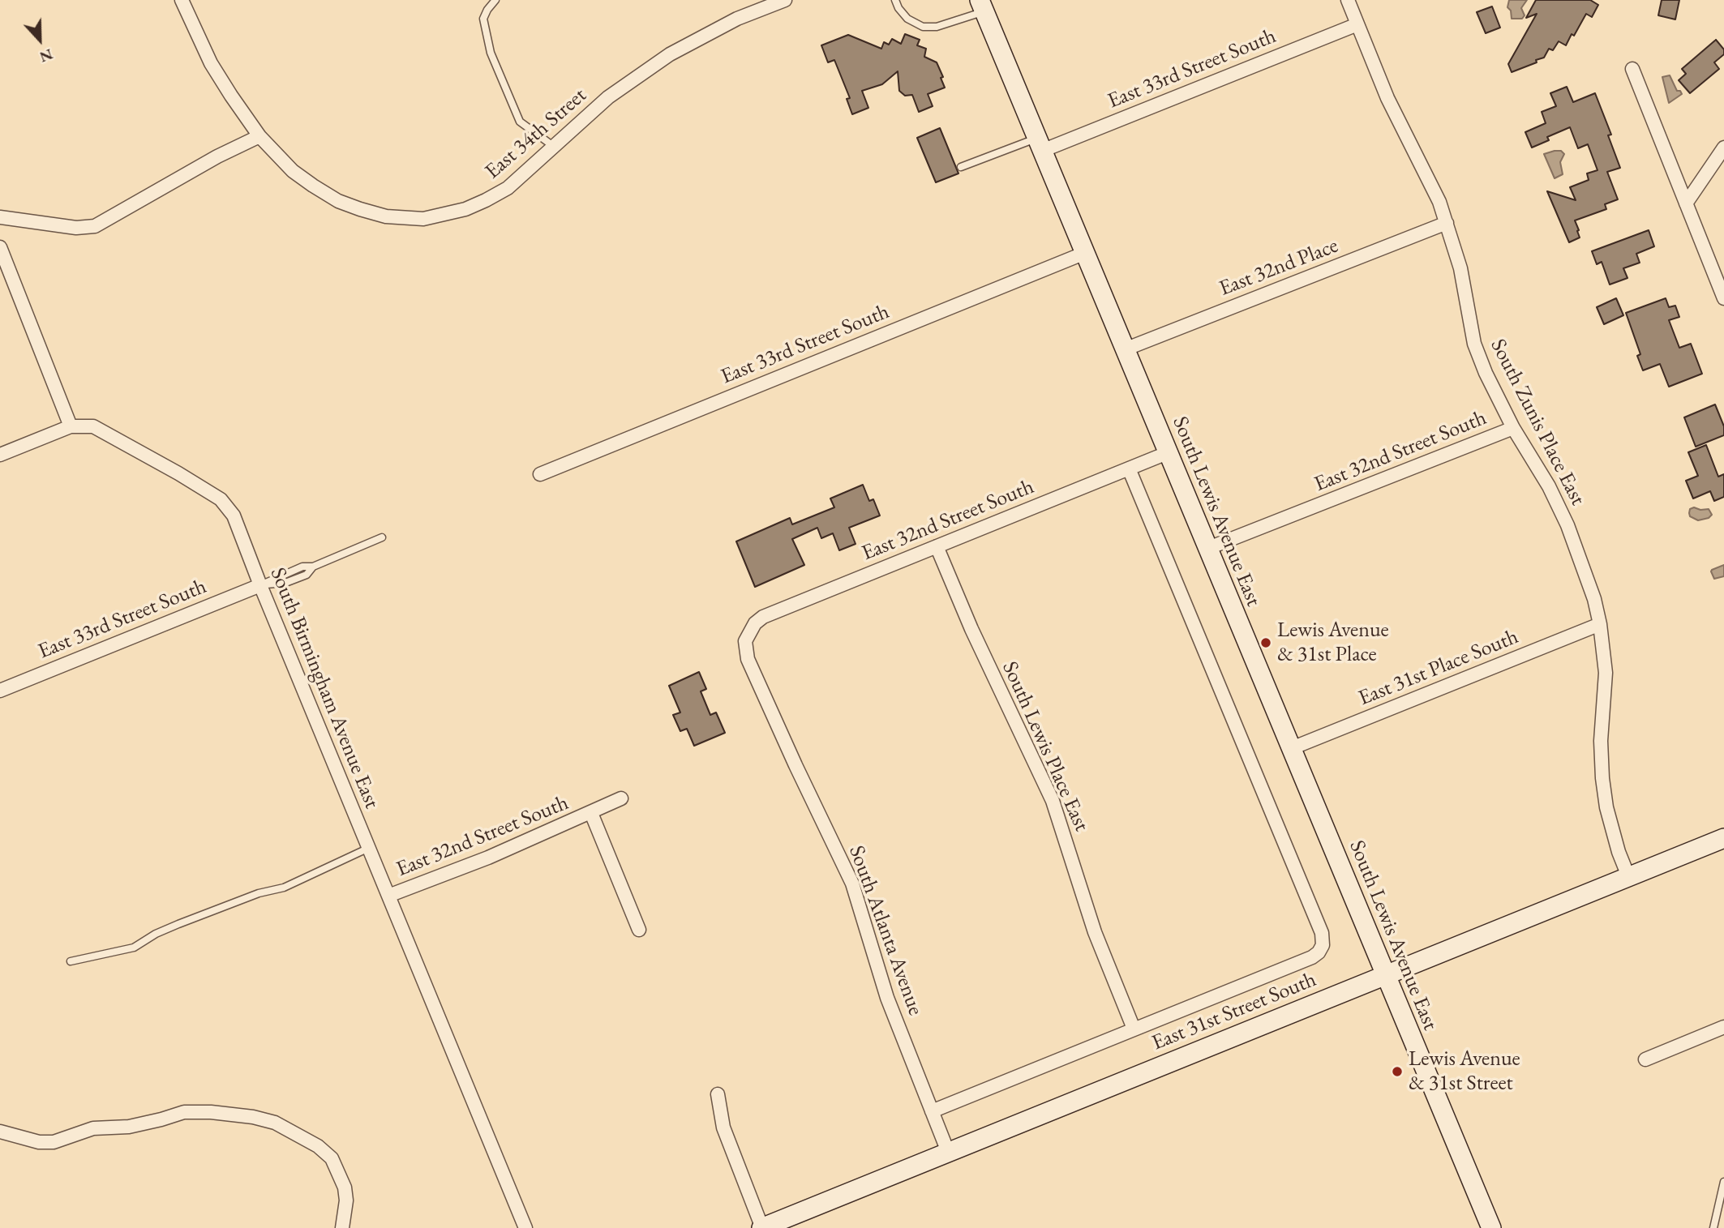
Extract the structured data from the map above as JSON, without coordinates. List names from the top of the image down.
{
  "streets": {
    "main road": ["South Lewis Avenue East", "East 31st Street South"],
    "street": [
      "East 33rd Street South",
      "East 34th Street",
      "East 32nd Place",
      "South Zunis Place East",
      "East 32nd Street South",
      "East 31st Place South",
      "South Birmingham Avenue East",
      "South Lewis Place East",
      "South Atlanta Avenue"
    ]
  },
  "crossings": [
    ["East 33rd Street South", "South Zunis Place East"],
    ["East 33rd Street South", "South Lewis Avenue East"],
    ["East 33rd Street South", "South Birmingham Avenue East"],
    ["East 32nd Place", "South Zunis Place East"],
    ["East 32nd Place", "South Lewis Avenue East"],
    ["South Zunis Place East", "East 32nd Street South"],
    ["South Zunis Place East", "East 31st Place South"],
    ["South Zunis Place East", "East 31st Street South"],
    ["East 32nd Street South", "South Lewis Avenue East"],
    ["East 32nd Street South", "South Birmingham Avenue East"],
    ["East 32nd Street South", "South Lewis Place East"],
    ["East 32nd Street South", "South Atlanta Avenue"],
    ["East 32nd Street South", "East 31st Street South"],
    ["South Lewis Avenue East", "East 31st Place South"],
    ["South Lewis Avenue East", "East 31st Street South"],
    ["South Lewis Place East", "East 31st Street South"],
    ["South Atlanta Avenue", "East 31st Street South"]
  ],
  "places": ["Lewis Avenue & 31st Place", "Lewis Avenue & 31st Street"],
  "north": "bottom"
}
